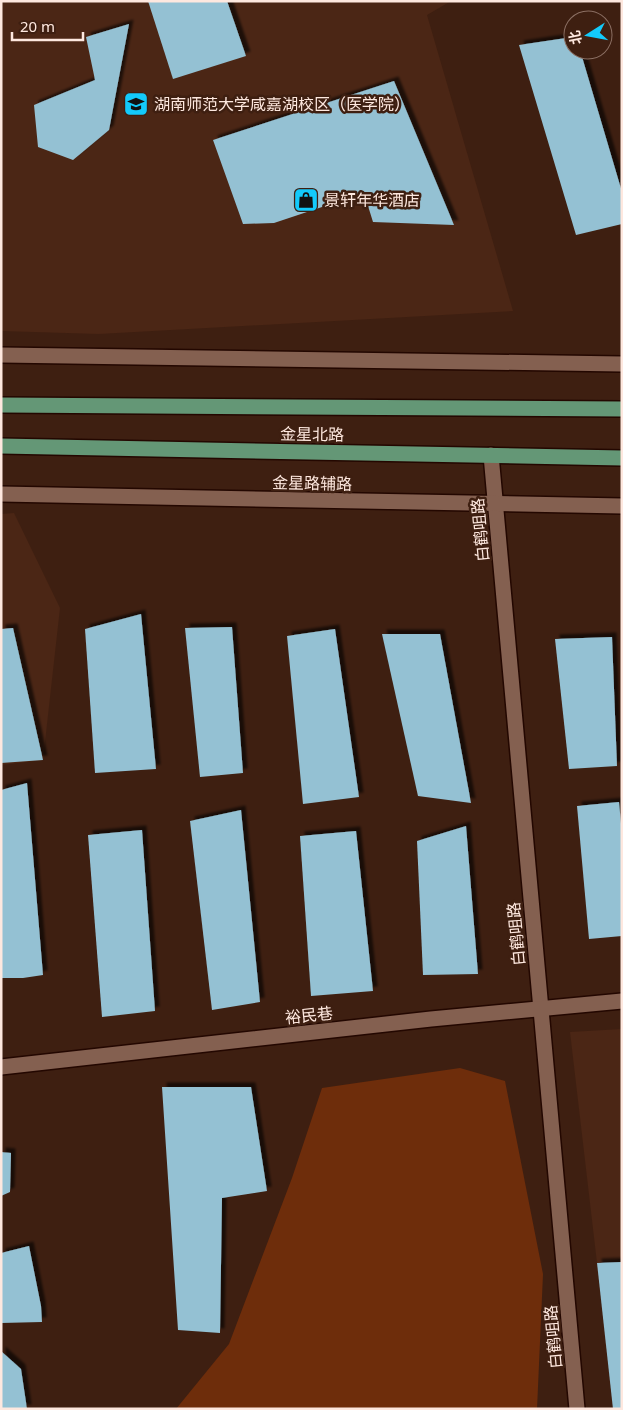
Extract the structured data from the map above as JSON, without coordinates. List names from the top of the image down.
{
  "streets": {
    "main road": ["金星北路"],
    "street": ["金星路辅路", "白鹤咀路", "裕民巷"]
  },
  "crossings": [
    ["金星北路", "白鹤咀路"],
    ["金星路辅路", "白鹤咀路"],
    ["白鹤咀路", "裕民巷"]
  ],
  "places": {
    "school or university": ["湖南师范大学咸嘉湖校区（医学院）"],
    "shop": ["景轩年华酒店"]
  },
  "scale_bar": "20 m",
  "north": "left"
}
